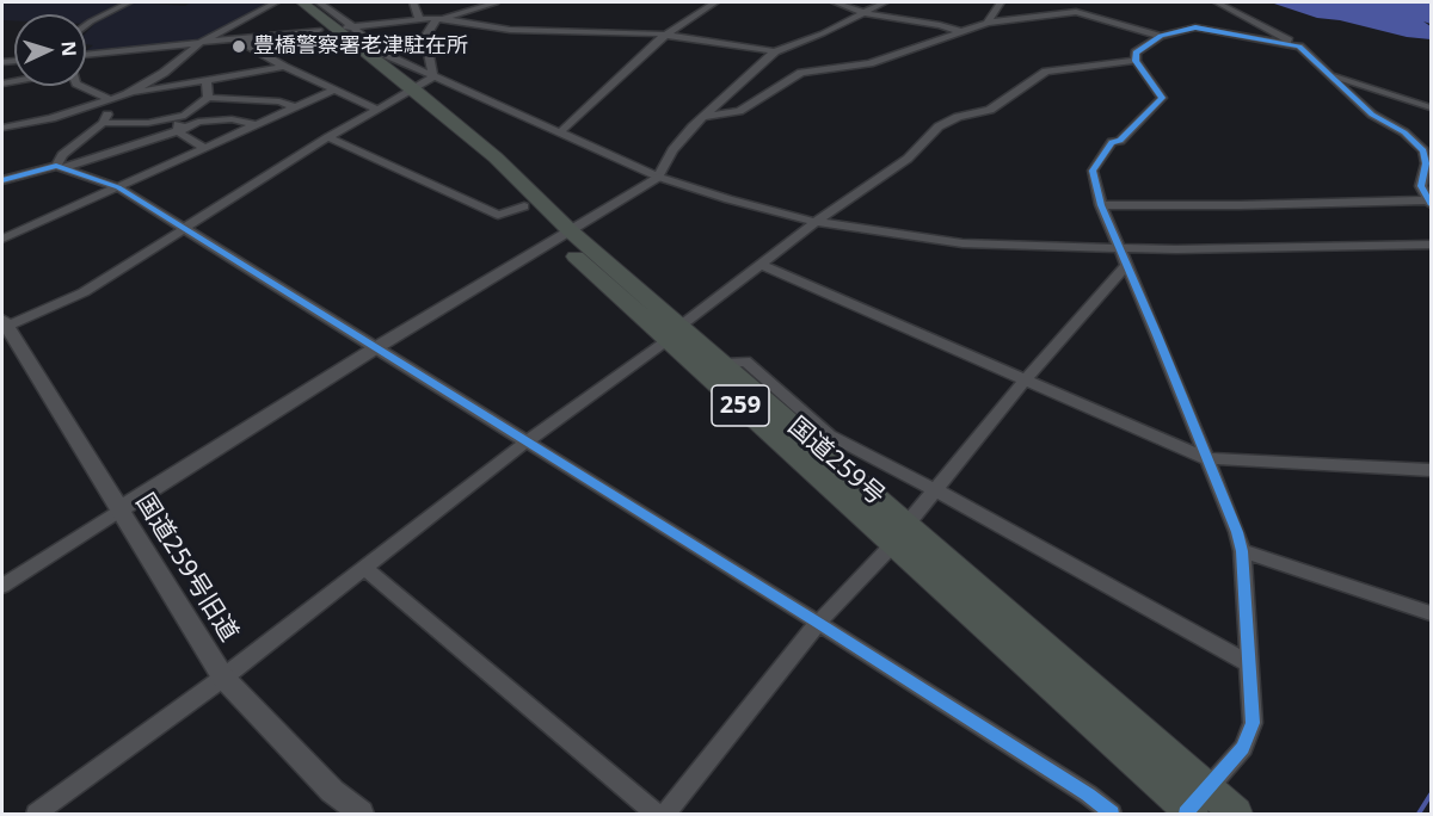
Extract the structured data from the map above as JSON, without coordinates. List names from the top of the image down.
{
  "streets": {
    "highway": ["259", "国道259号"],
    "street": ["国道259号旧道"]
  },
  "places": ["豊橋警察署老津駐在所"],
  "north": "right"
}
